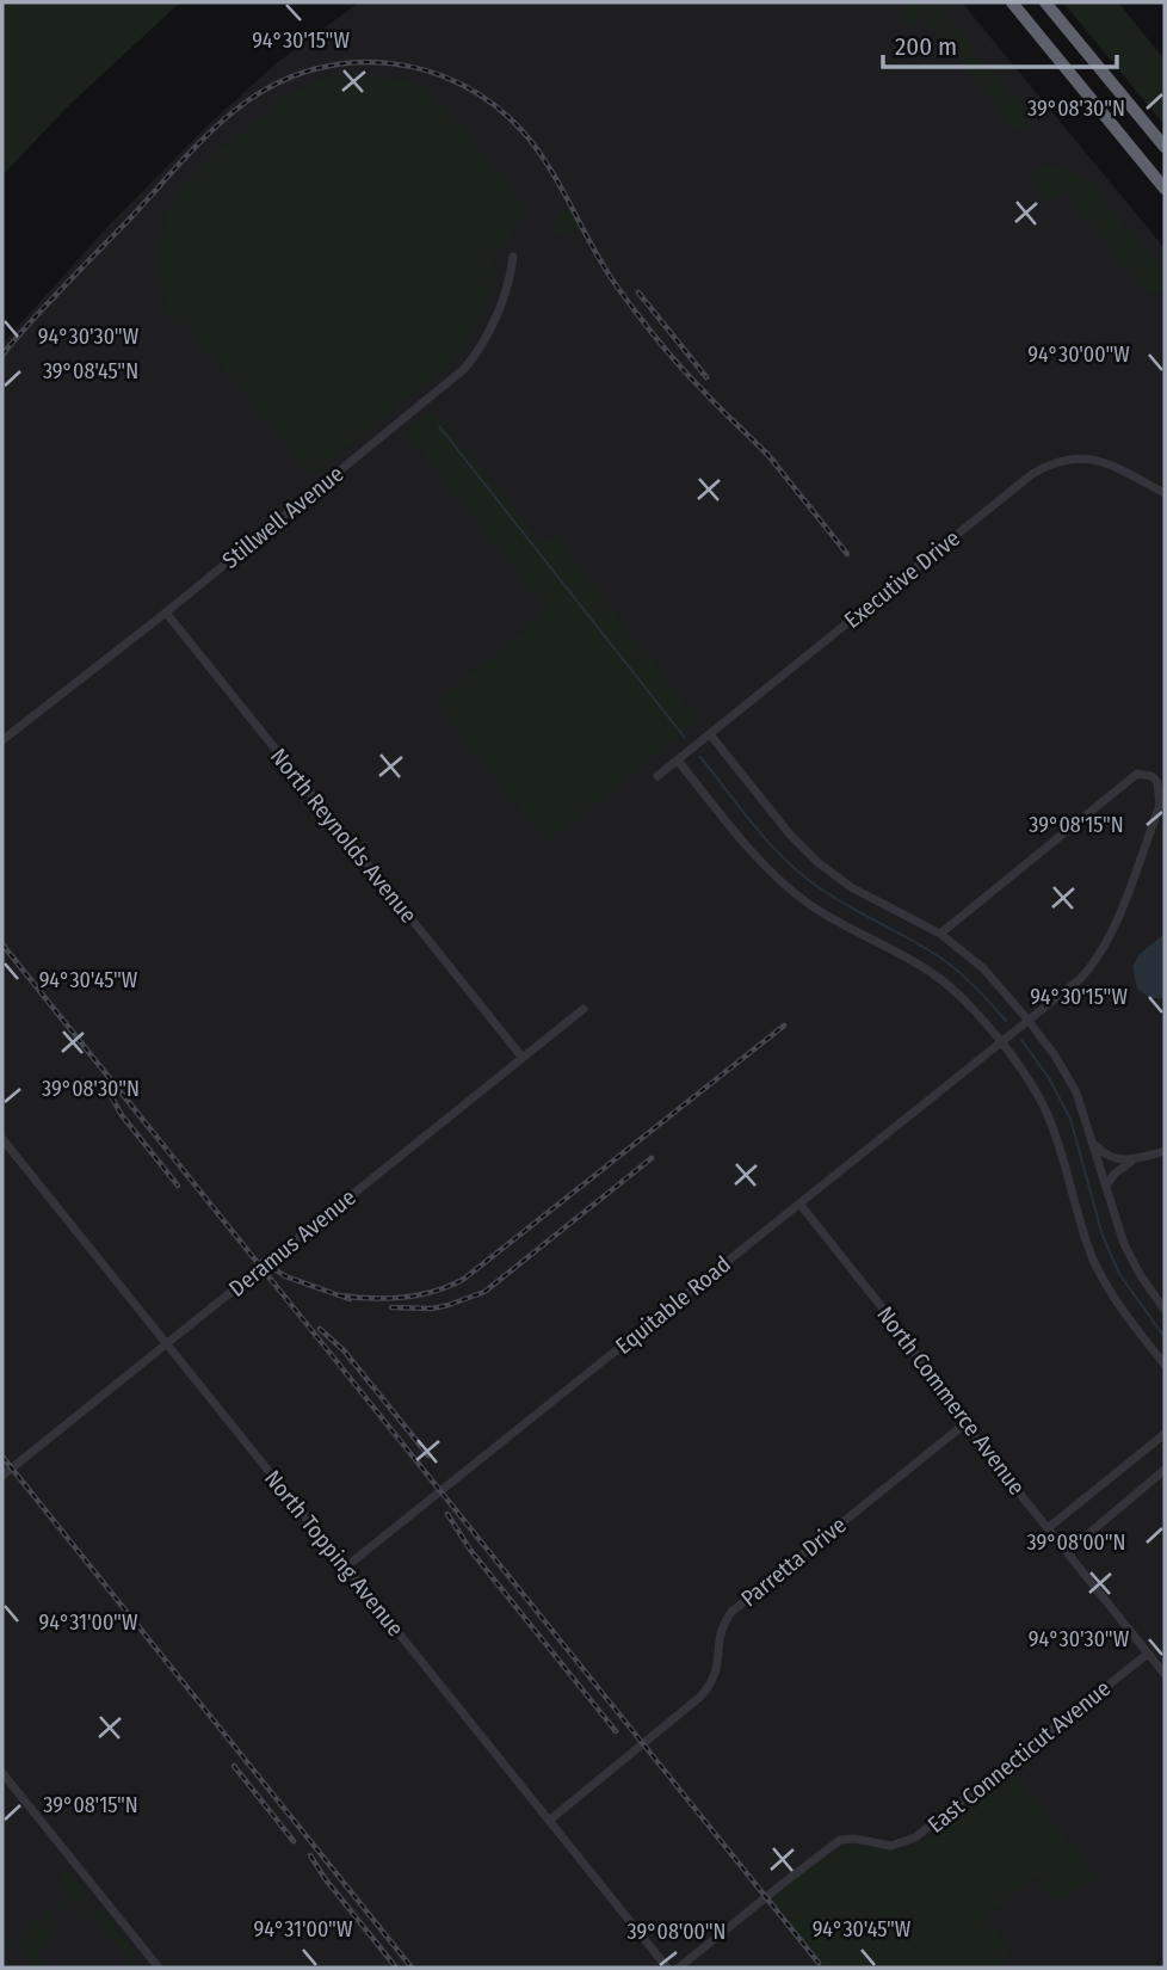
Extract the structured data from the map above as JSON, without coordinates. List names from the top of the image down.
{
  "streets": {
    "street": [
      "Stillwell Avenue",
      "Executive Drive",
      "North Reynolds Avenue",
      "Deramus Avenue",
      "Equitable Road",
      "North Commerce Avenue",
      "North Topping Avenue",
      "Parretta Drive",
      "East Connecticut Avenue"
    ]
  },
  "crossings": [
    ["Stillwell Avenue", "North Reynolds Avenue"],
    ["North Reynolds Avenue", "Deramus Avenue"],
    ["Deramus Avenue", "North Topping Avenue"],
    ["Equitable Road", "North Commerce Avenue"],
    ["Equitable Road", "North Topping Avenue"],
    ["North Commerce Avenue", "Parretta Drive"],
    ["North Commerce Avenue", "East Connecticut Avenue"],
    ["North Topping Avenue", "Parretta Drive"]
  ],
  "scale_bar": "200 m",
  "coordinates": [
    "94°30'15\"W",
    "39°08'30\"N",
    "94°30'30\"W",
    "94°30'00\"W",
    "39°08'45\"N",
    "39°08'15\"N",
    "94°30'45\"W",
    "39°08'00\"N",
    "94°31'00\"W"
  ]
}
